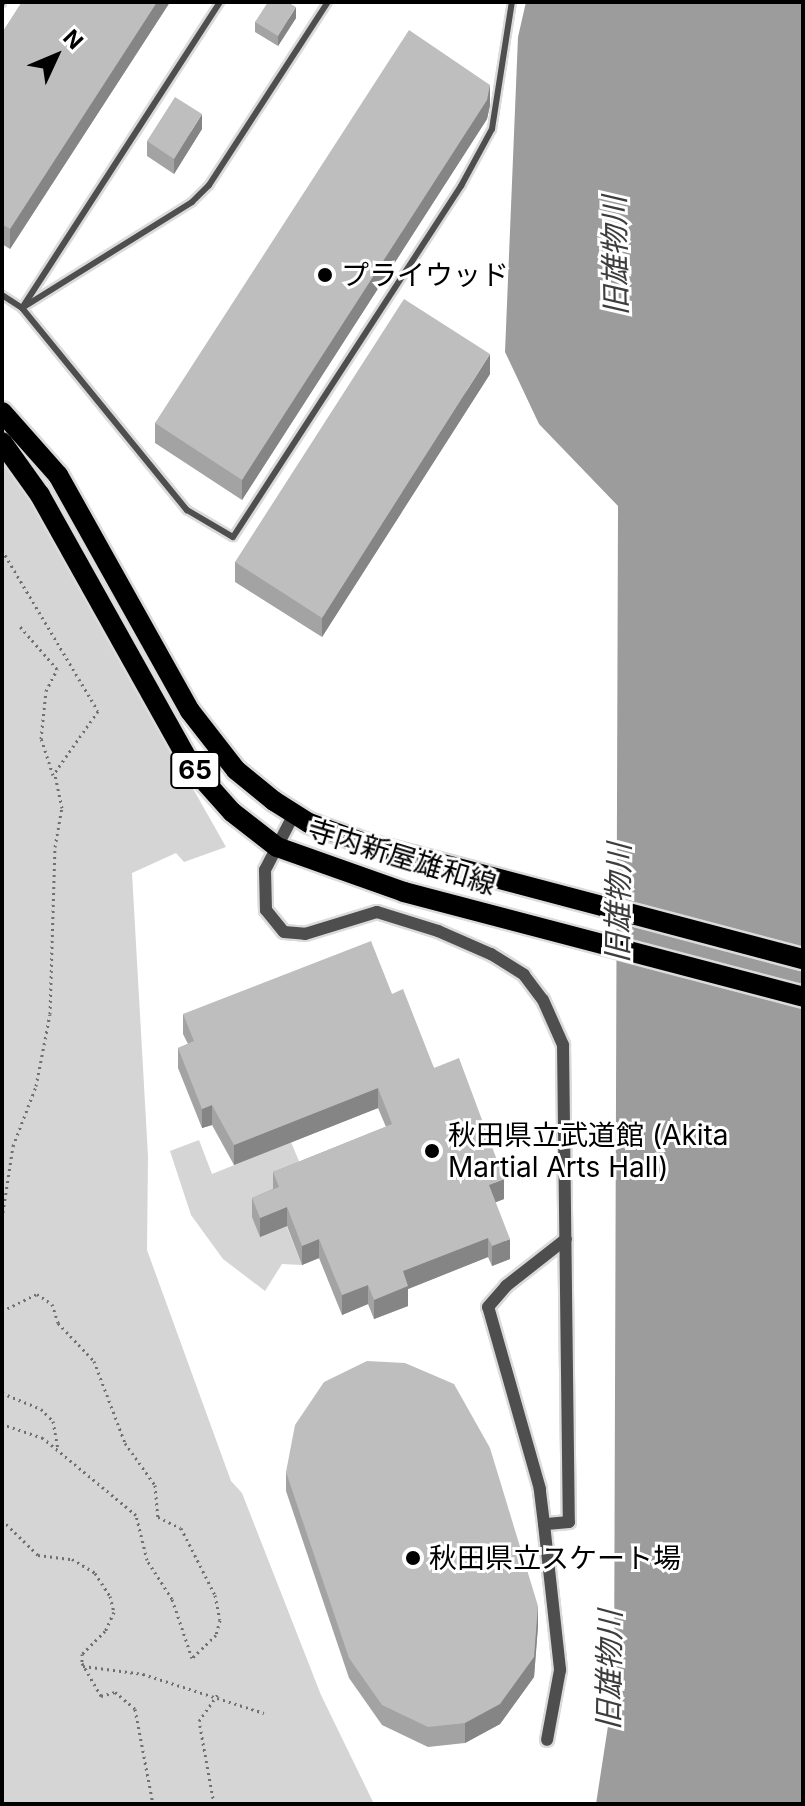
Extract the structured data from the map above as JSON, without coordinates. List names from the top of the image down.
{
  "streets": {
    "main road": ["65", "寺内新屋雄和線"]
  },
  "water": ["旧雄物川"],
  "places": ["プライウッド", "秋田県立武道館 (Akita Martial Arts Hall)", "秋田県立スケート場"],
  "north": "top right"
}
